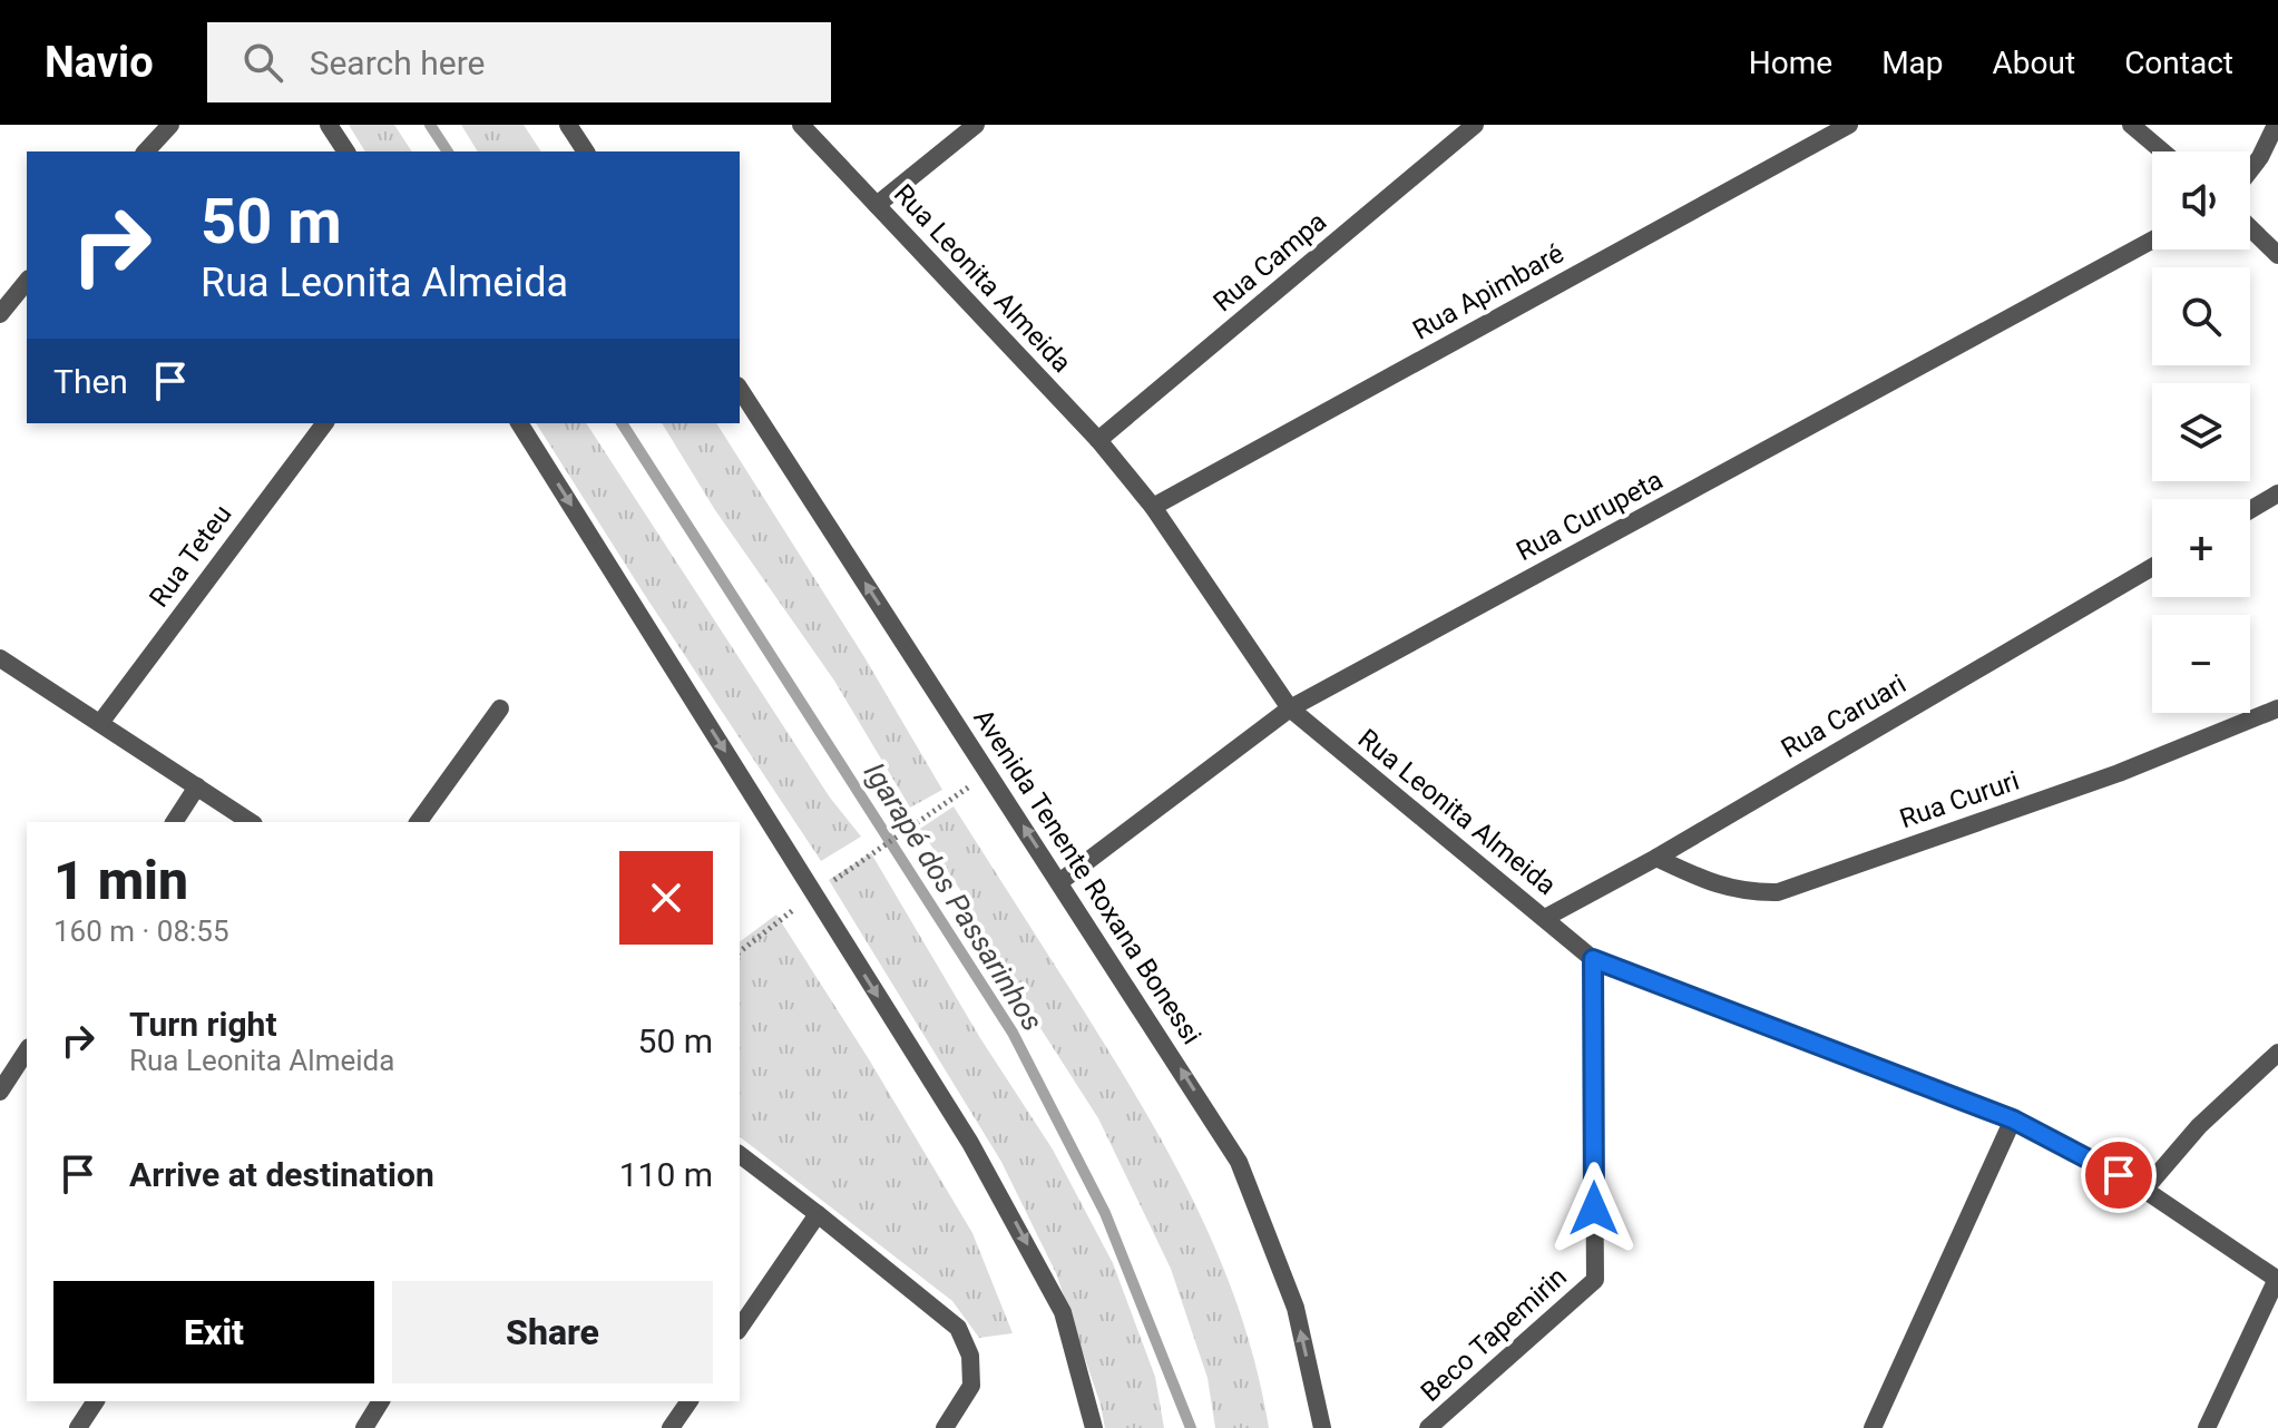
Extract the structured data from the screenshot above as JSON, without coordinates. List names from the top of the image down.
{
  "streets": {
    "street": [
      "Rua Campa",
      "Rua Leonita Almeida",
      "Rua Apimbaré",
      "Rua Curupeta",
      "Rua Teteu",
      "Rua Caruari",
      "Rua Cururi",
      "Avenida Tenente Roxana Bonessi",
      "Beco Tapemirin"
    ]
  },
  "crossings": [
    ["Rua Campa", "Rua Leonita Almeida"],
    ["Rua Leonita Almeida", "Rua Apimbaré"],
    ["Rua Leonita Almeida", "Rua Curupeta"],
    ["Rua Leonita Almeida", "Rua Caruari"],
    ["Rua Leonita Almeida", "Beco Tapemirin"],
    ["Rua Curupeta", "Avenida Tenente Roxana Bonessi"],
    ["Rua Caruari", "Rua Cururi"]
  ],
  "one_way": ["Avenida Tenente Roxana Bonessi"],
  "water": ["Igarapé dos Passarinhos"],
  "page": {
    "header": "Navio",
    "search": "Search here",
    "nav": [
      "Home",
      "Map",
      "About",
      "Contact"
    ],
    "map_buttons": ["+", "−"],
    "turn": ["50 m", "Rua Leonita Almeida"],
    "then": "Then",
    "heading": ["1 min", "160 m · 08:55"],
    "list": [
      {
        "name": "Turn right",
        "note": "Rua Leonita Almeida",
        "value": "50 m"
      },
      {
        "name": "Arrive at destination",
        "value": "110 m"
      }
    ],
    "buttons": ["Exit", "Share"]
  }
}
